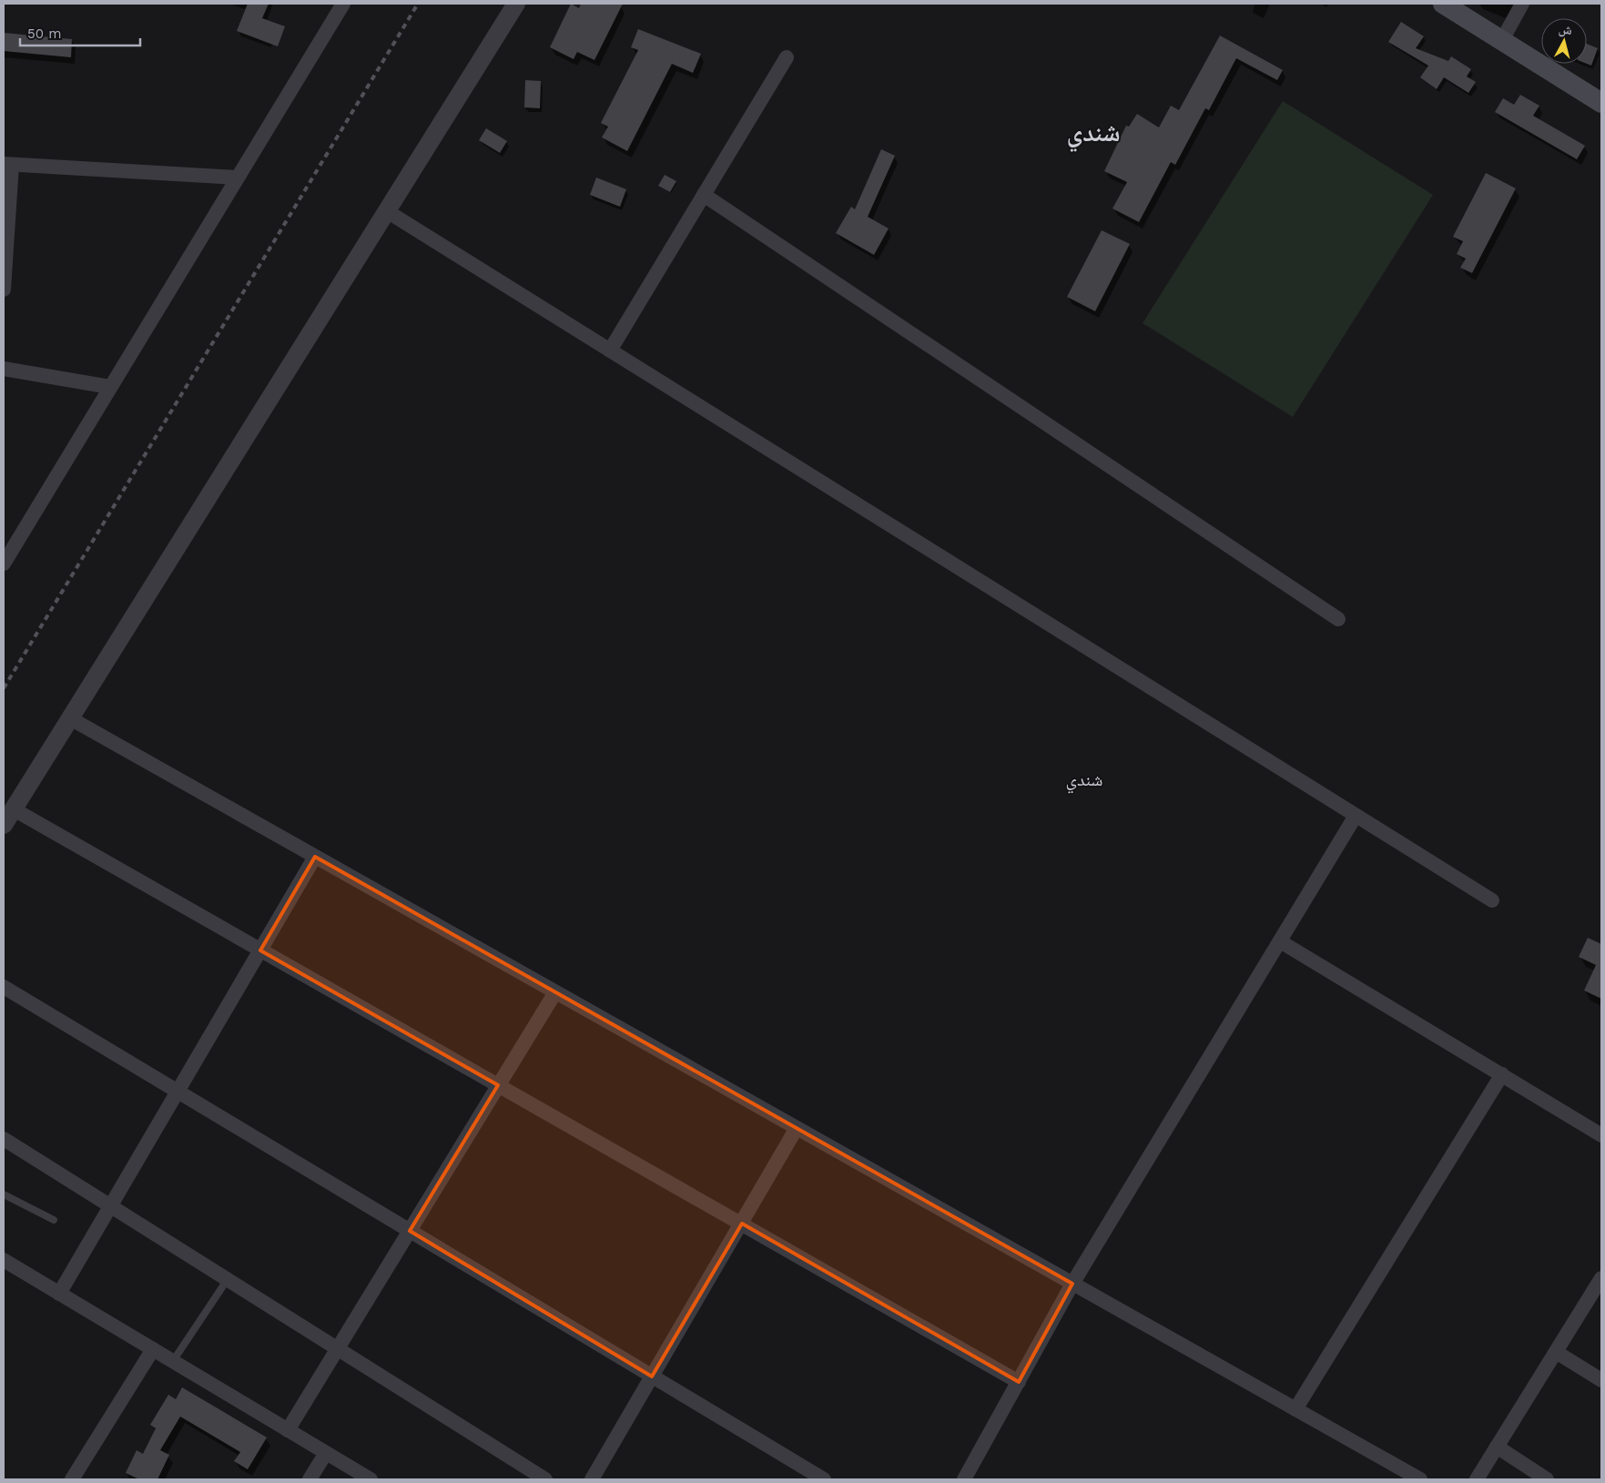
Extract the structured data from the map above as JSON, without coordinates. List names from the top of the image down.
{
  "districts": ["شندي", "شندي"],
  "scale_bar": "50 m",
  "north": "top"
}
